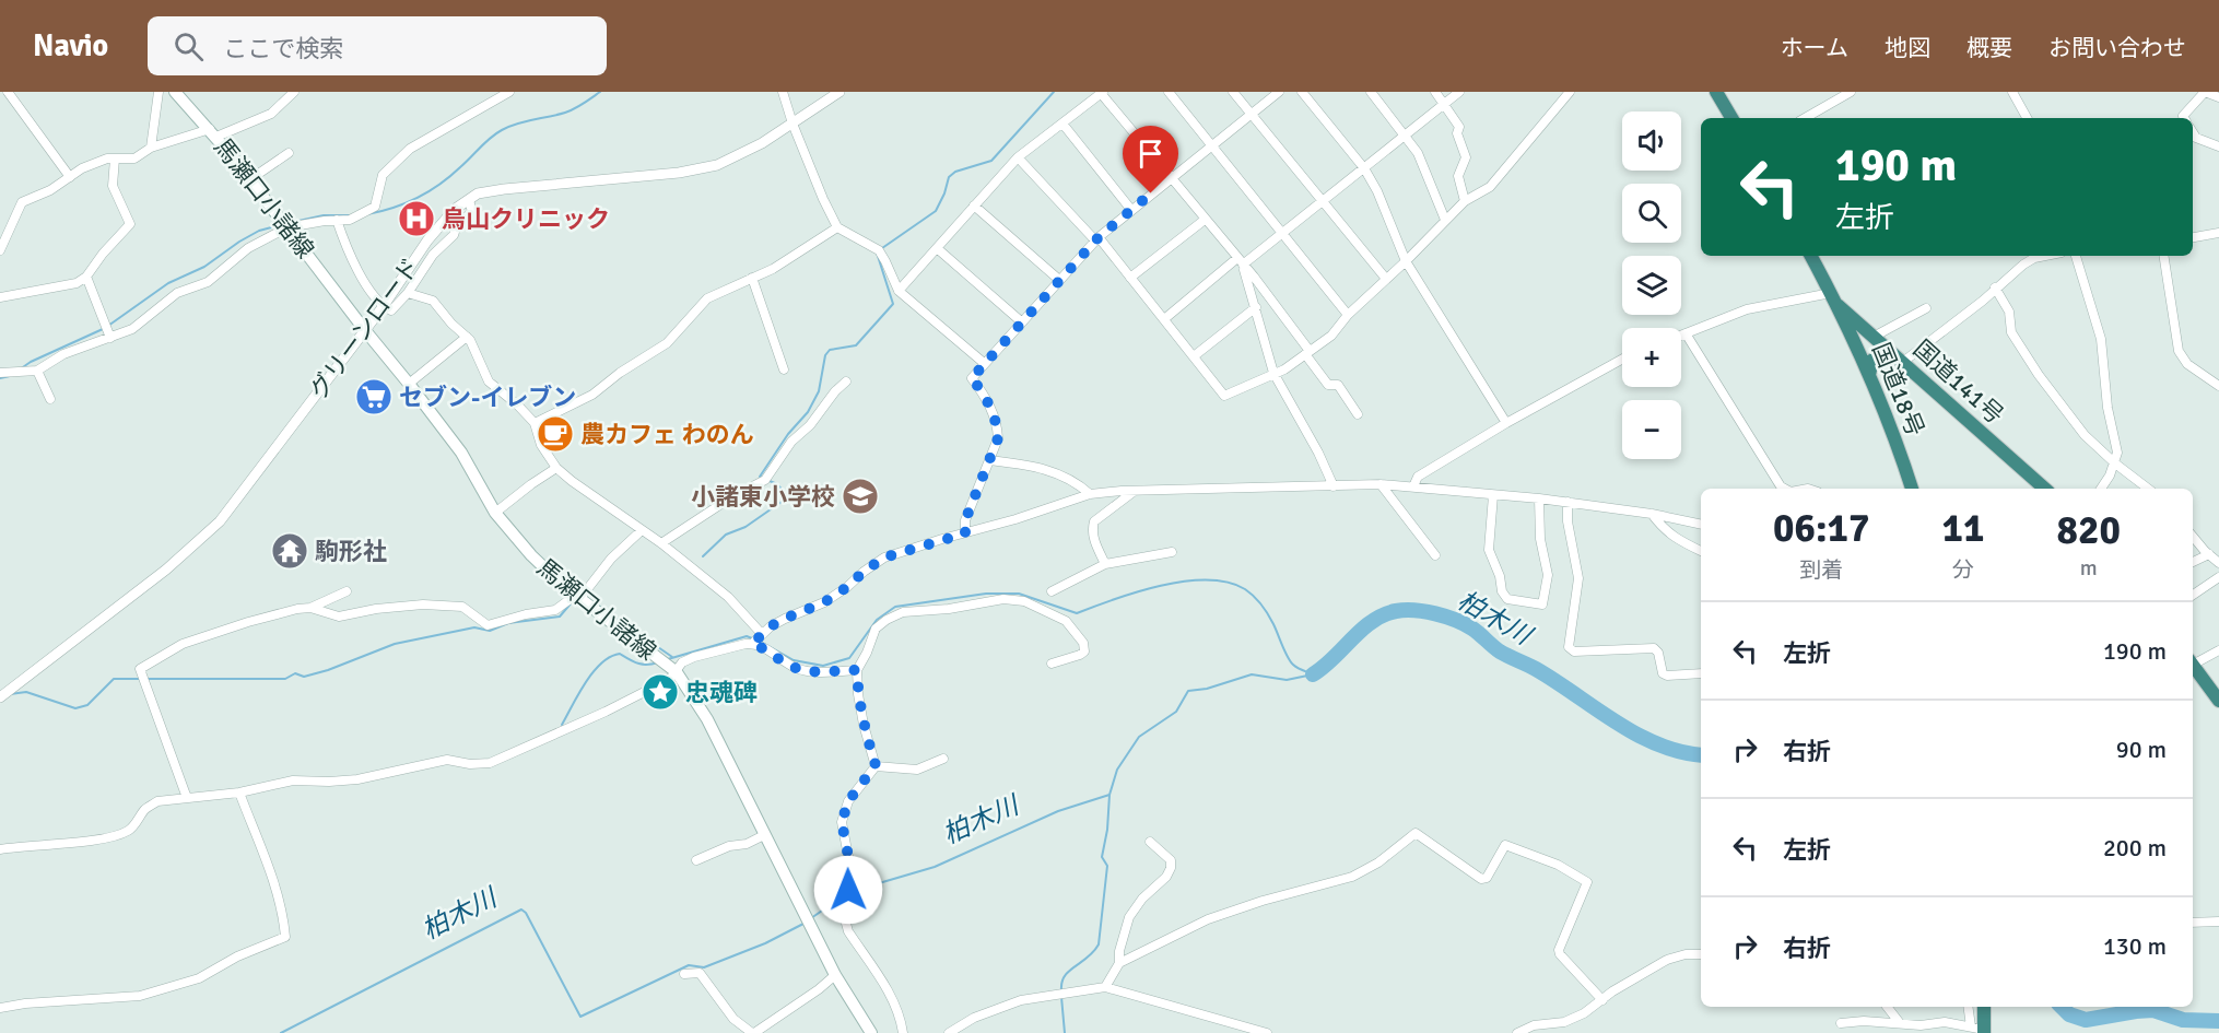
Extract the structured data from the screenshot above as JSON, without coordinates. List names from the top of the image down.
{
  "streets": {
    "highway": ["国道141号", "国道18号"],
    "main road": ["馬瀬口小諸線"],
    "street": ["グリーンロード"]
  },
  "crossings": [
    ["馬瀬口小諸線", "グリーンロード"],
    ["国道141号", "国道18号"]
  ],
  "water": ["柏木川"],
  "places": {
    "hospital": ["烏山クリニック"],
    "supermarket": ["セブン-イレブン"],
    "cafe": ["農カフェ わのん"],
    "school or university": ["小諸東小学校"],
    "temple": ["駒形社"],
    "place": ["忠魂碑"]
  },
  "page": {
    "header": "Navio",
    "search": "ここで検索",
    "nav": [
      "ホーム",
      "地図",
      "概要",
      "お問い合わせ"
    ],
    "map_buttons": ["+", "−"],
    "turn": ["190 m", "左折"],
    "eta": [
      "06:17",
      "到着",
      "11",
      "分",
      "820",
      "m"
    ],
    "list": [
      {
        "name": "左折",
        "value": "190 m"
      },
      {
        "name": "右折",
        "value": "90 m"
      },
      {
        "name": "左折",
        "value": "200 m"
      },
      {
        "name": "右折",
        "value": "130 m"
      }
    ]
  }
}
